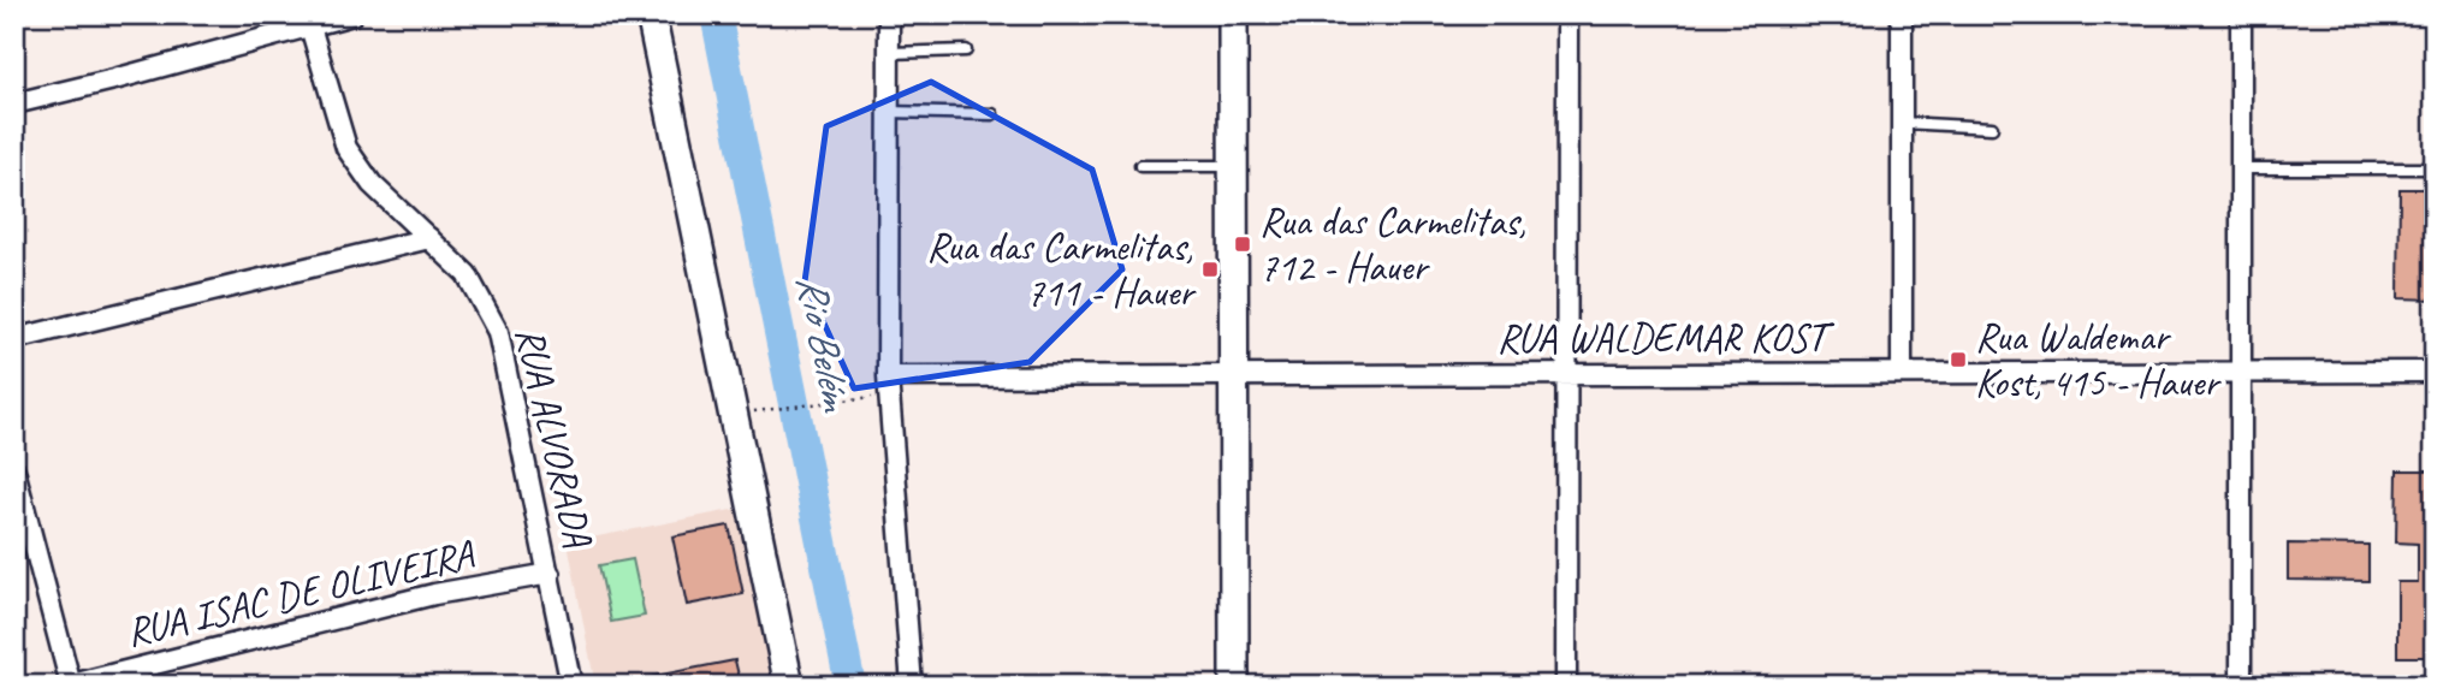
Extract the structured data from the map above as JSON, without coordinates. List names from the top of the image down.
{
  "streets": {
    "street": ["RUA WALDEMAR KOST", "RUA ALVORADA", "RUA ISAC DE OLIVEIRA"]
  },
  "crossings": [
    ["RUA ALVORADA", "RUA ISAC DE OLIVEIRA"]
  ],
  "water": ["Rio Belém"],
  "places": {
    "transit": ["Rua das Carmelitas, 712 - Hauer", "Rua das Carmelitas, 711 - Hauer", "Rua Waldemar Kost, 415 - Hauer"]
  }
}
